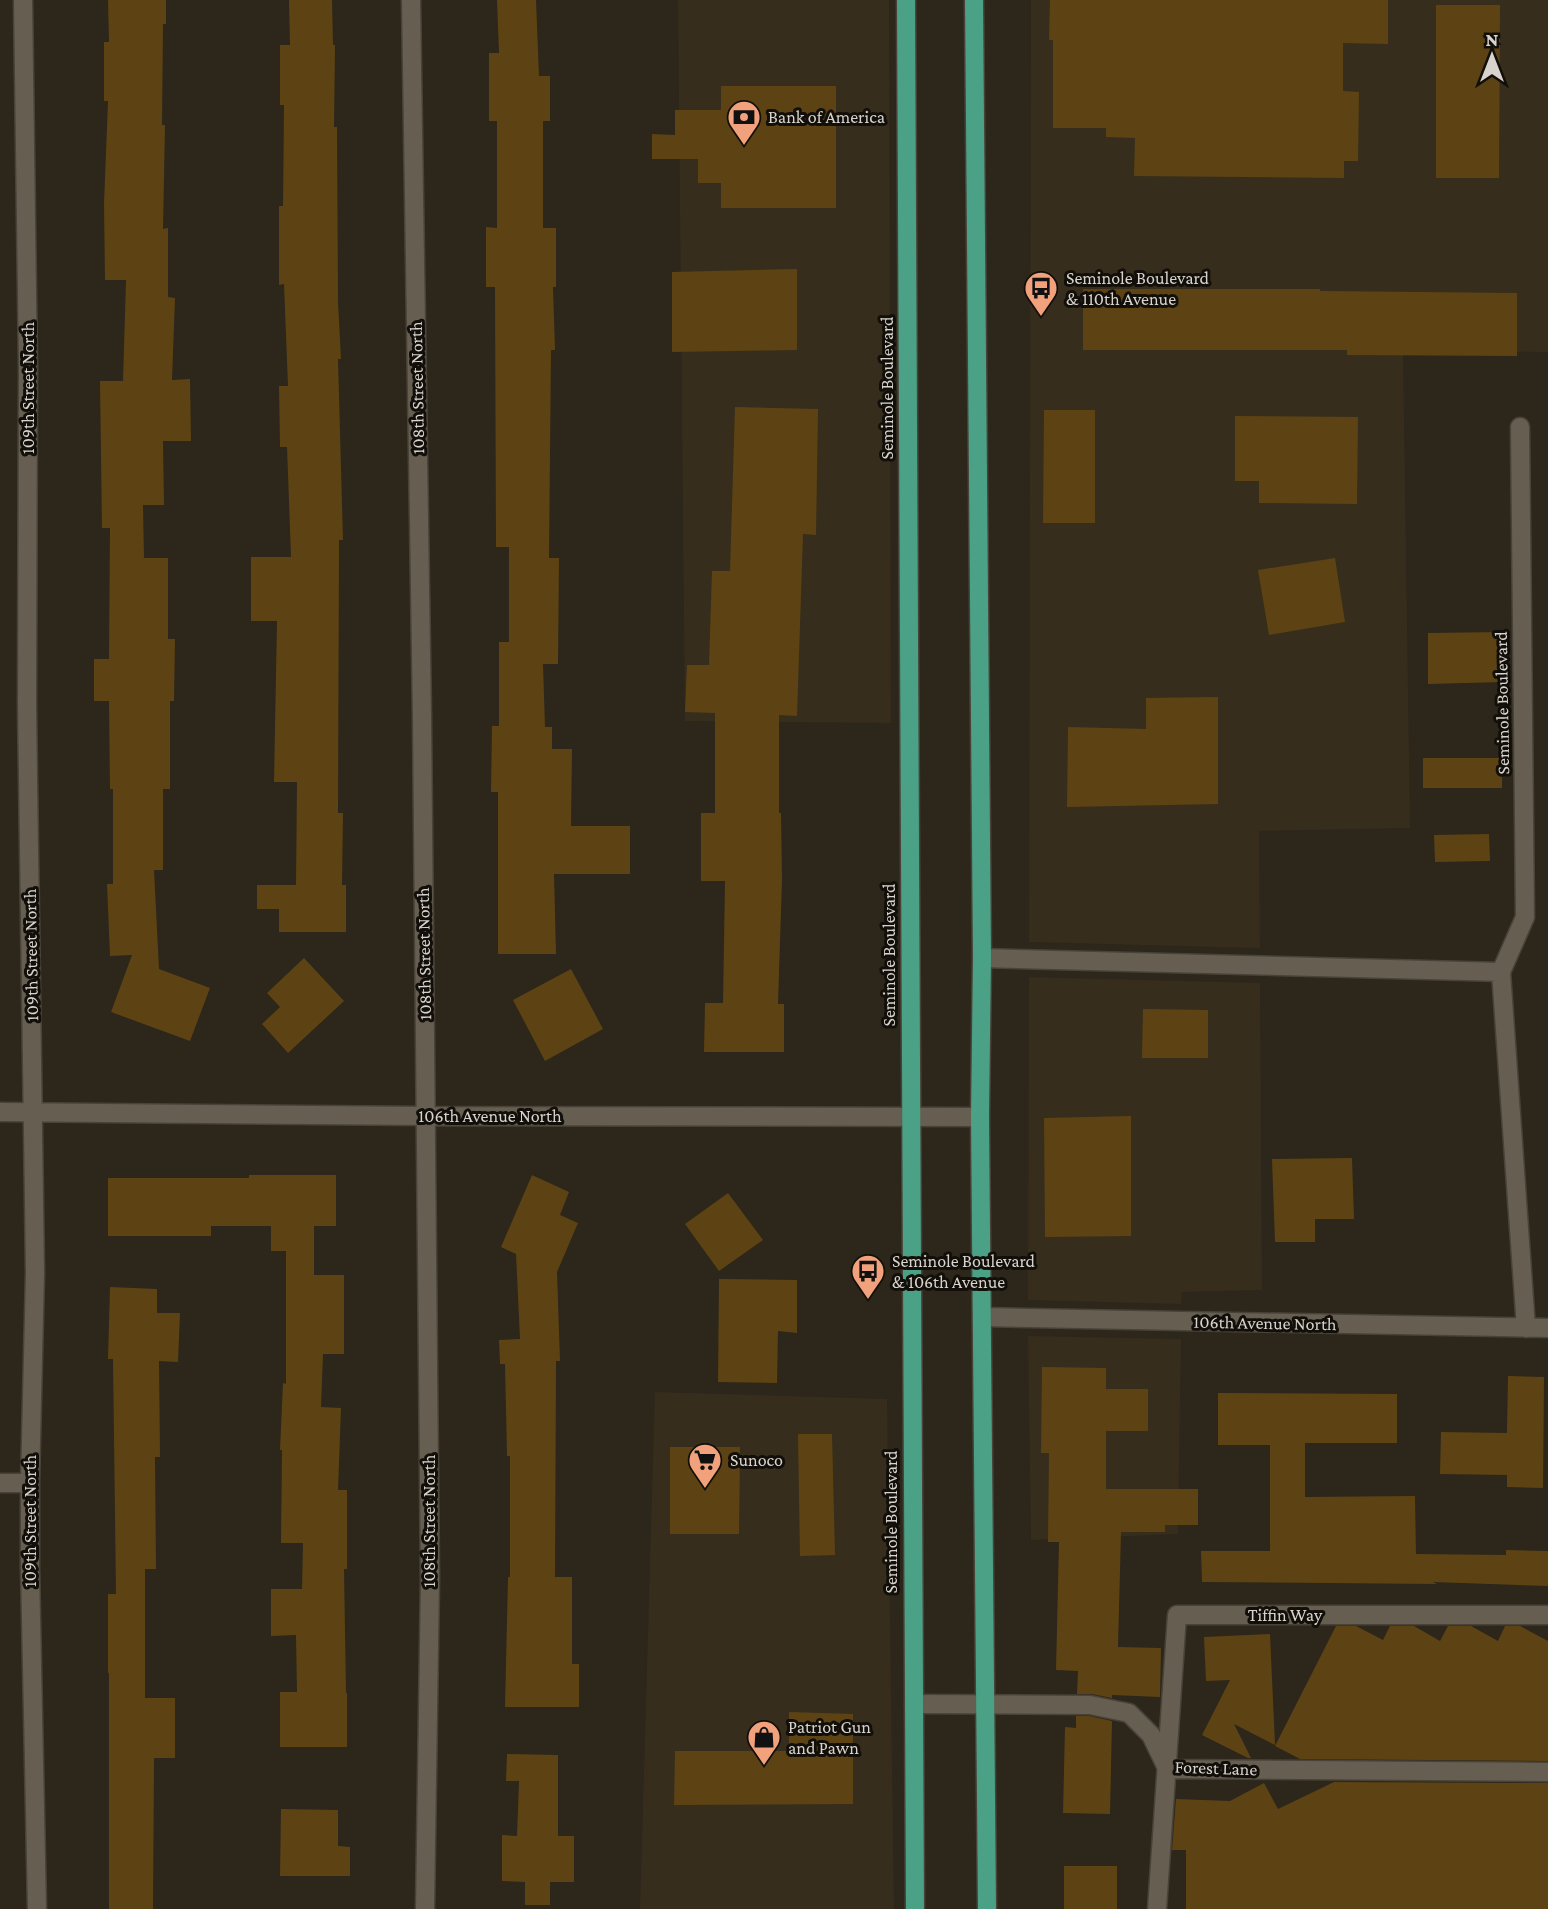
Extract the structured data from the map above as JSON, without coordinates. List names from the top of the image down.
{
  "streets": {
    "main road": ["Seminole Boulevard"],
    "street": [
      "109th Street North",
      "108th Street North",
      "106th Avenue North",
      "Tiffin Way",
      "Forest Lane"
    ]
  },
  "crossings": [
    ["109th Street North", "106th Avenue North"],
    ["108th Street North", "106th Avenue North"],
    ["Seminole Boulevard", "106th Avenue North"],
    ["Seminole Boulevard", "Forest Lane"],
    ["Tiffin Way", "Forest Lane"]
  ],
  "places": {
    "bank": ["Bank of America"],
    "bus stop": ["Seminole Boulevard & 110th Avenue", "Seminole Boulevard & 106th Avenue"],
    "supermarket": ["Sunoco"],
    "shop": ["Patriot Gun and Pawn"]
  },
  "north": "top"
}
